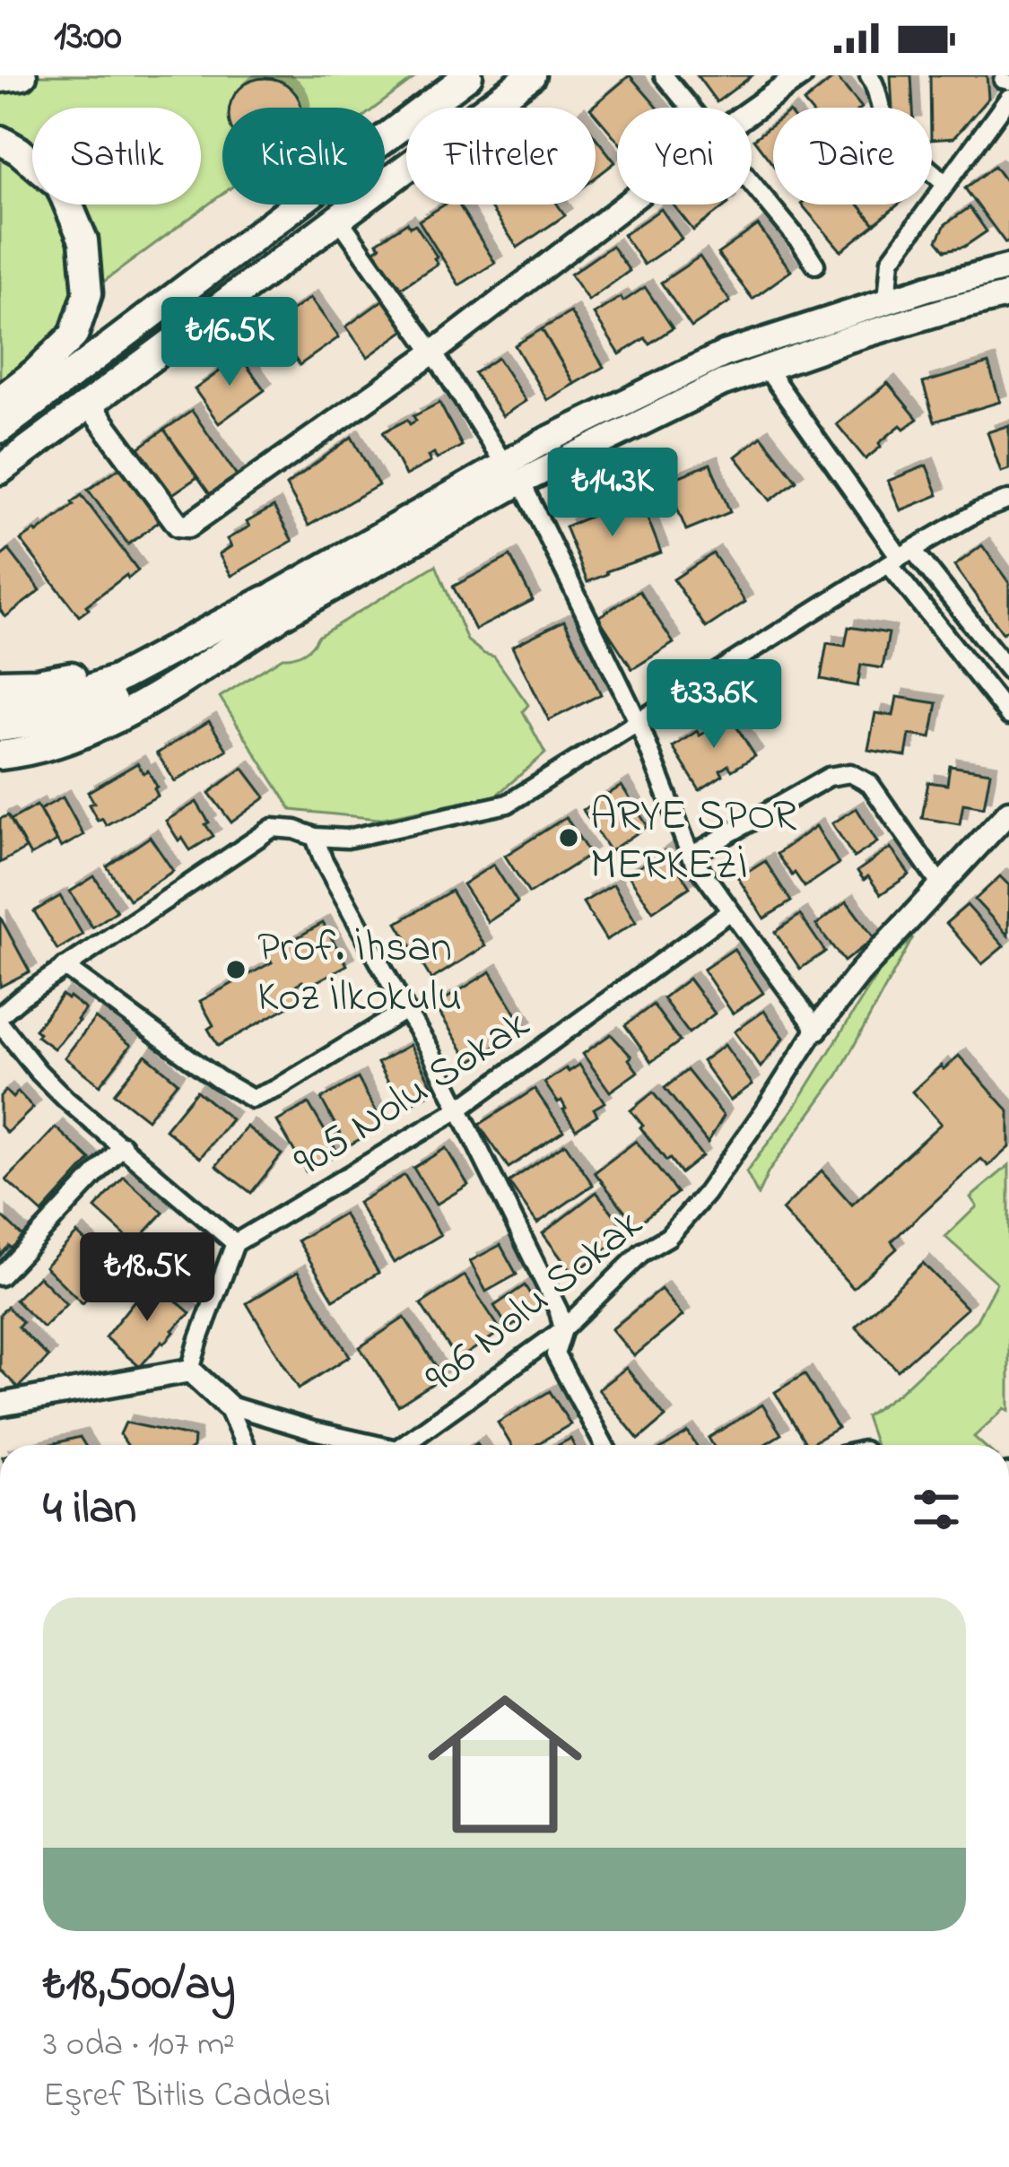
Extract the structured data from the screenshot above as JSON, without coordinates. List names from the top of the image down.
{
  "streets": {
    "street": ["905 Nolu Sokak", "906 Nolu Sokak"]
  },
  "places": ["ARYE SPOR MERKEZİ", "Prof. İhsan Koz İlkokulu"],
  "page": {
    "status": "13:00",
    "chip": [
      "Satılık",
      "Kiralık",
      "Filtreler",
      "Yeni",
      "Daire"
    ],
    "price": [
      "₺16.5K",
      "₺14.3K",
      "₺33.6K",
      "₺18.5K"
    ],
    "heading": "4 ilan",
    "list": [
      {
        "name": "₺18,500/ay",
        "note": "3 oda · 107 m² · Eşref Bitlis Caddesi"
      }
    ]
  }
}
